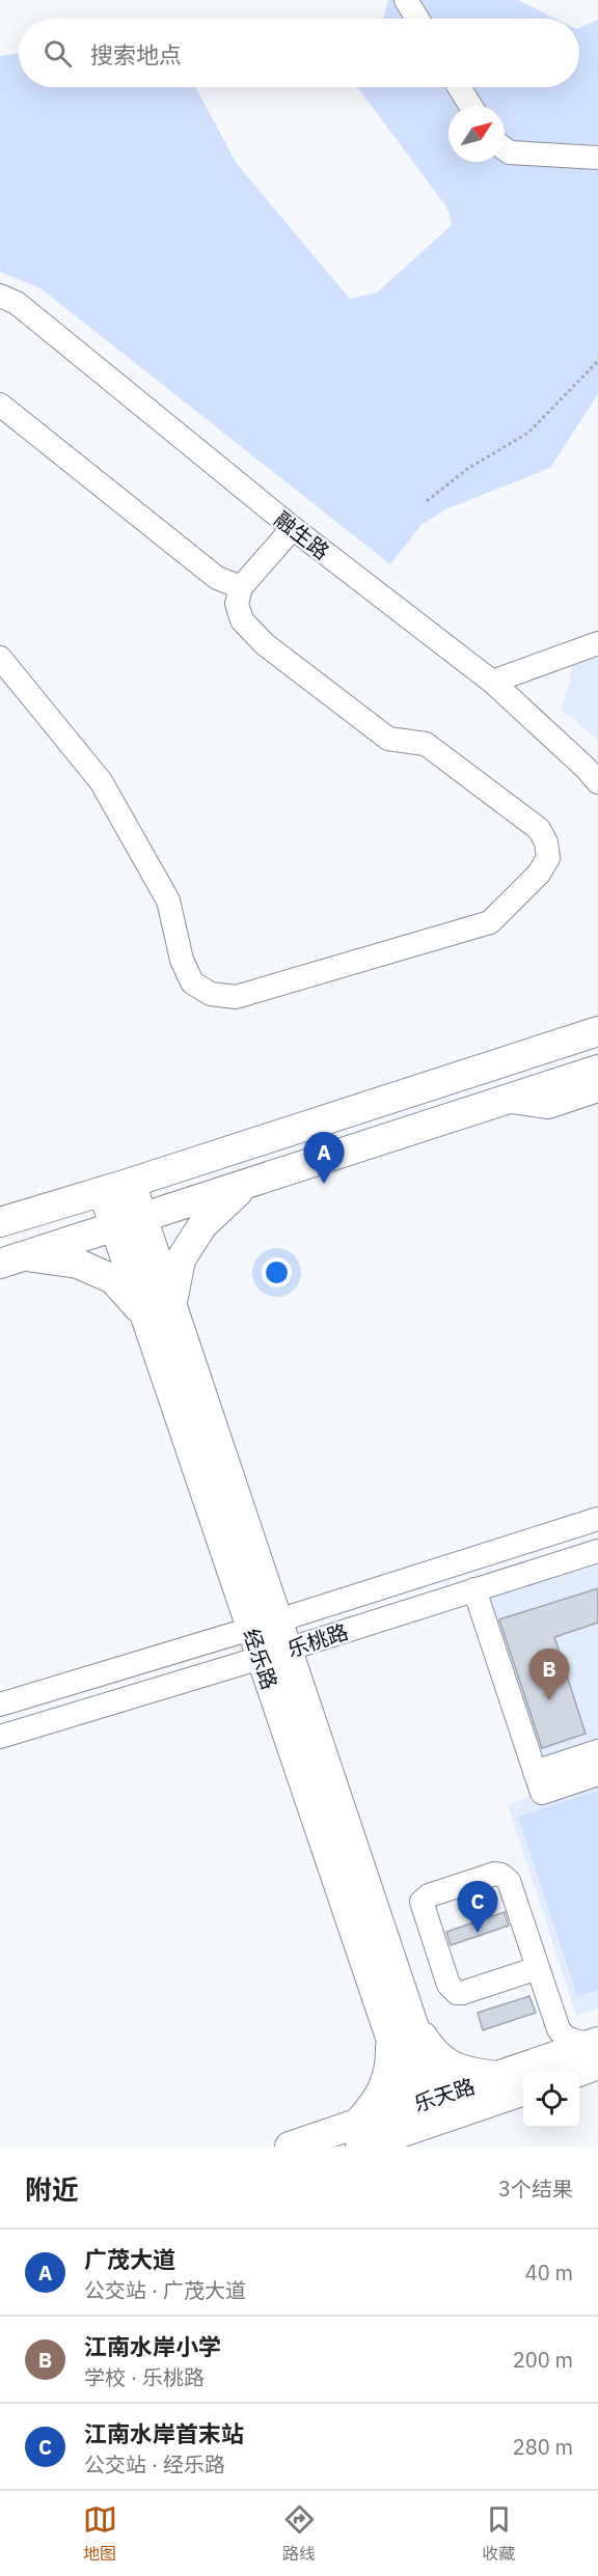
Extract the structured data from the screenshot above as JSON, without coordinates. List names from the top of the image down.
{
  "streets": {
    "main road": ["经乐路", "乐天路"],
    "street": ["融生路", "乐桃路"]
  },
  "crossings": [
    ["乐桃路", "经乐路"],
    ["经乐路", "乐天路"]
  ],
  "north": "top right",
  "page": {
    "search": "搜索地点",
    "pins": ["A", "B", "C"],
    "heading": ["附近", "3个结果"],
    "list": [
      {
        "mark": "A",
        "name": "广茂大道",
        "note": "公交站 · 广茂大道",
        "value": "40 m"
      },
      {
        "mark": "B",
        "name": "江南水岸小学",
        "note": "学校 · 乐桃路",
        "value": "200 m"
      },
      {
        "mark": "C",
        "name": "江南水岸首末站",
        "note": "公交站 · 经乐路",
        "value": "280 m"
      }
    ],
    "nav": ["地图", "路线", "收藏"]
  }
}
